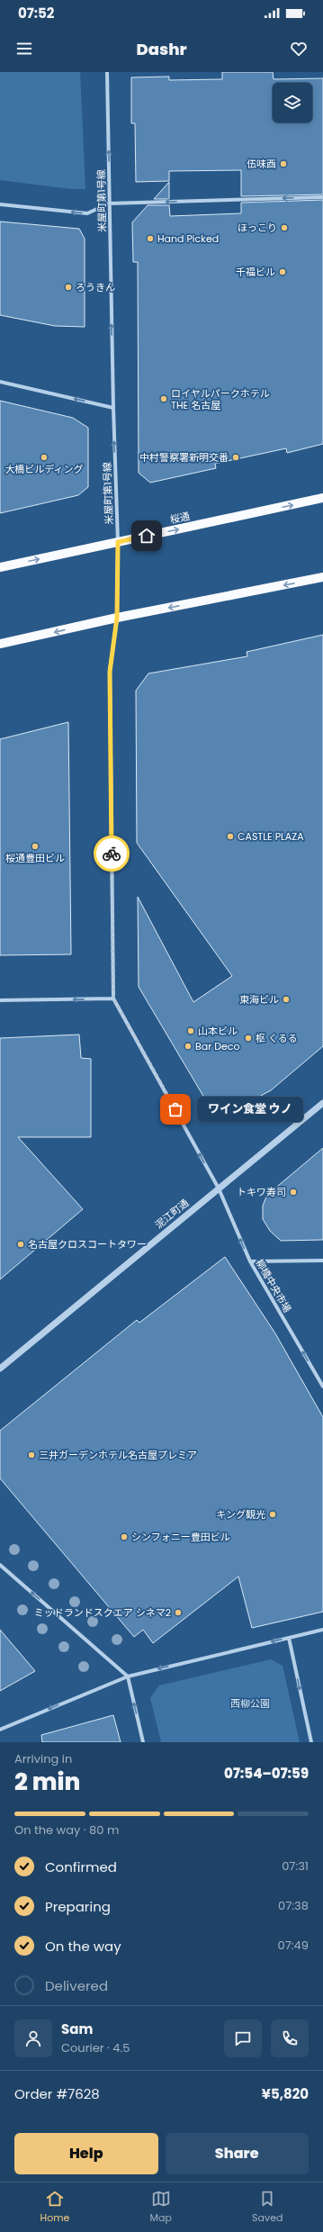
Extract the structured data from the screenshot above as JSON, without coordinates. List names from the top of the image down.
{
  "streets": {
    "main road": ["桜通"],
    "street": ["米屋町第1号線", "泥江町通", "柳橋中央市場"]
  },
  "crossings": [
    ["米屋町第1号線", "桜通"],
    ["米屋町第1号線", "泥江町通"],
    ["米屋町第1号線", "柳橋中央市場"],
    ["泥江町通", "柳橋中央市場"]
  ],
  "one_way": ["米屋町第1号線", "柳橋中央市場"],
  "parks": ["西柳公園"],
  "places": [
    "伍味酉",
    "ほっこり",
    "Hand Picked",
    "千福ビル",
    "ろうきん",
    "ロイヤルパークホテル THE 名古屋",
    "大橋ビルディング",
    "中村警察署新明交番",
    "CASTLE PLAZA",
    "桜通豊田ビル",
    "東海ビル",
    "山本ビル",
    "枢 くるる",
    "Bar Deco",
    "ワイン食堂 ウノ",
    "トキワ寿司",
    "名古屋クロスコートタワー",
    "三井ガーデンホテル名古屋プレミア",
    "キング観光",
    "シンフォニー豊田ビル",
    "ミッドランドスクエア シネマ2"
  ],
  "page": {
    "status": "07:52",
    "header": "Dashr",
    "bubble": "ワイン食堂 ウノ",
    "heading": ["2 min", "Arriving in", "07:54–07:59"],
    "panel": [
      "Sam",
      "Courier · 4.5",
      "Order #7628",
      "¥5,820"
    ],
    "bar": "On the way · 80 m",
    "list": [
      ["Confirmed", "07:31"],
      ["Preparing", "07:38"],
      ["On the way", "07:49"],
      "Delivered"
    ],
    "buttons": ["Help", "Share"],
    "tabs": ["Home", "Map", "Saved"]
  }
}
